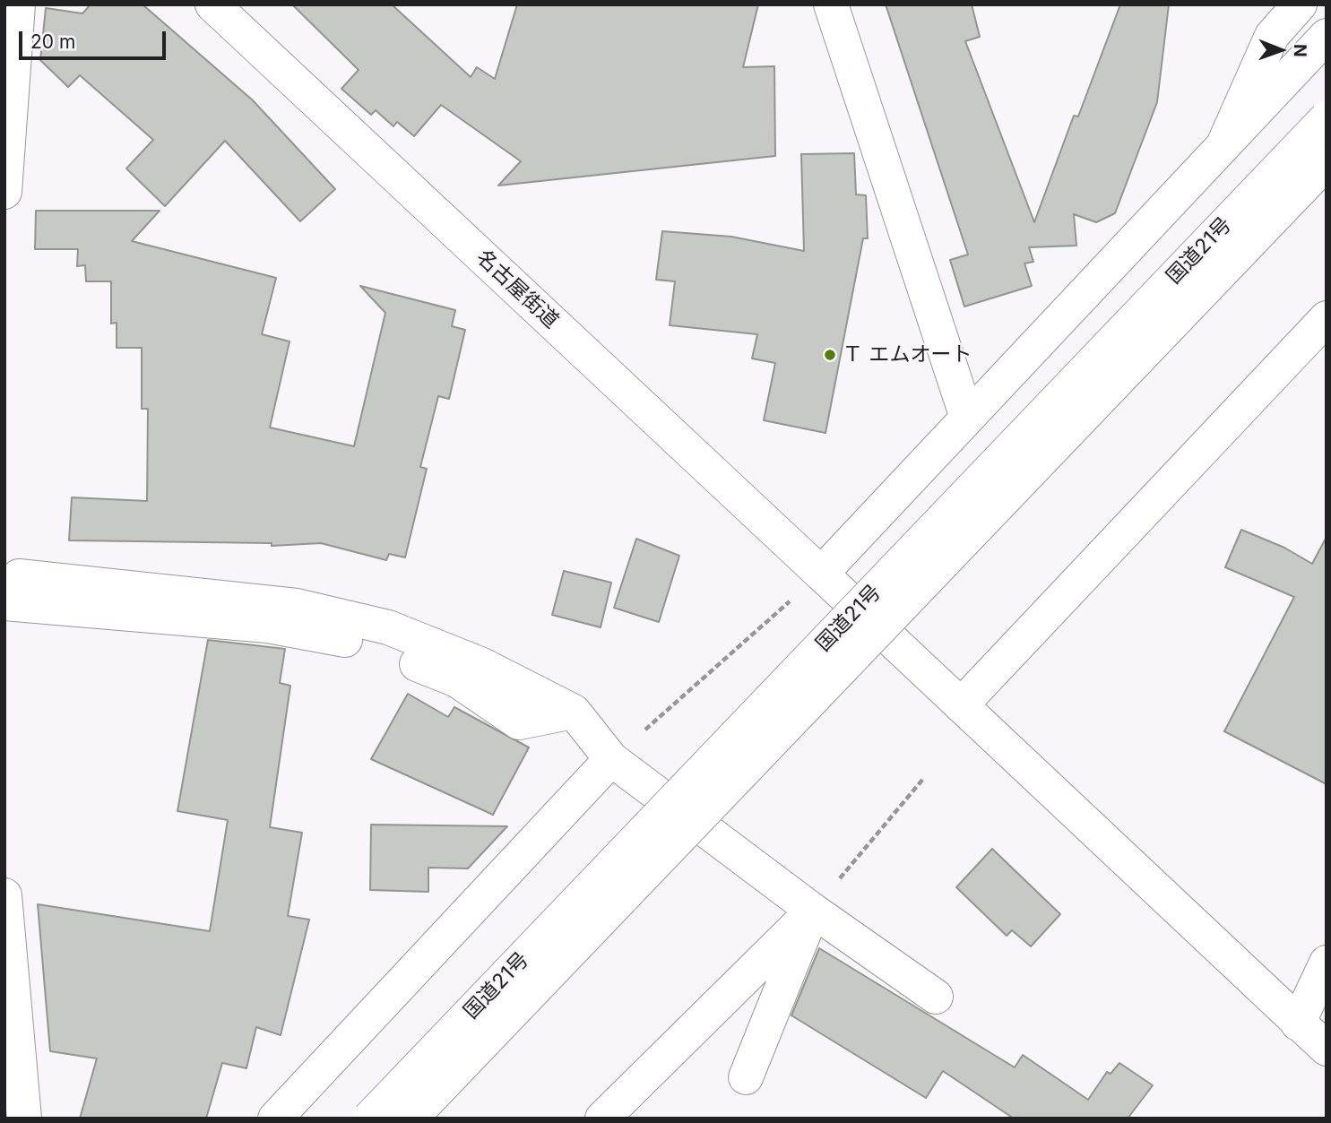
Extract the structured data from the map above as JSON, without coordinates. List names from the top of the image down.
{
  "streets": {
    "main road": ["国道21号", "名古屋街道"]
  },
  "places": ["Ｔ エムオート"],
  "scale_bar": "20 m",
  "north": "right"
}
